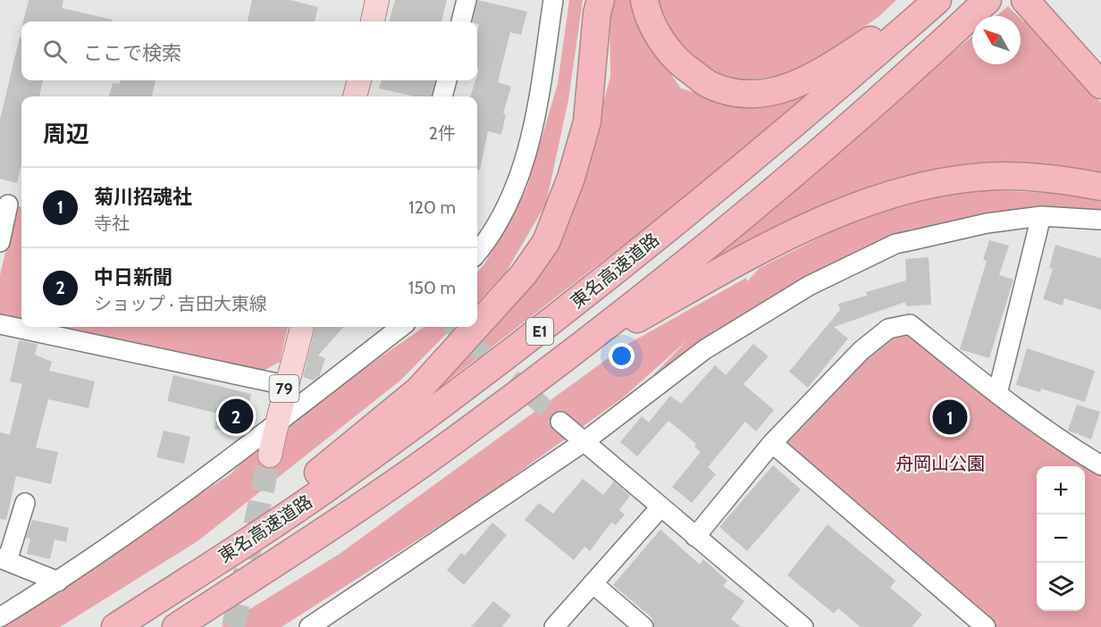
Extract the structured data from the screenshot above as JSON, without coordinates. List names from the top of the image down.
{
  "streets": {
    "highway": ["東名高速道路", "E1"],
    "main road": ["79"]
  },
  "parks": ["舟岡山公園"],
  "north": "top left",
  "page": {
    "search": "ここで検索",
    "heading": ["周辺", "2件"],
    "list": [
      {
        "mark": "1",
        "name": "菊川招魂社",
        "note": "寺社",
        "value": "120 m"
      },
      {
        "mark": "2",
        "name": "中日新聞",
        "note": "ショップ · 吉田大東線",
        "value": "150 m"
      }
    ],
    "pins": ["2", "1"],
    "map_buttons": ["+", "−"]
  }
}
